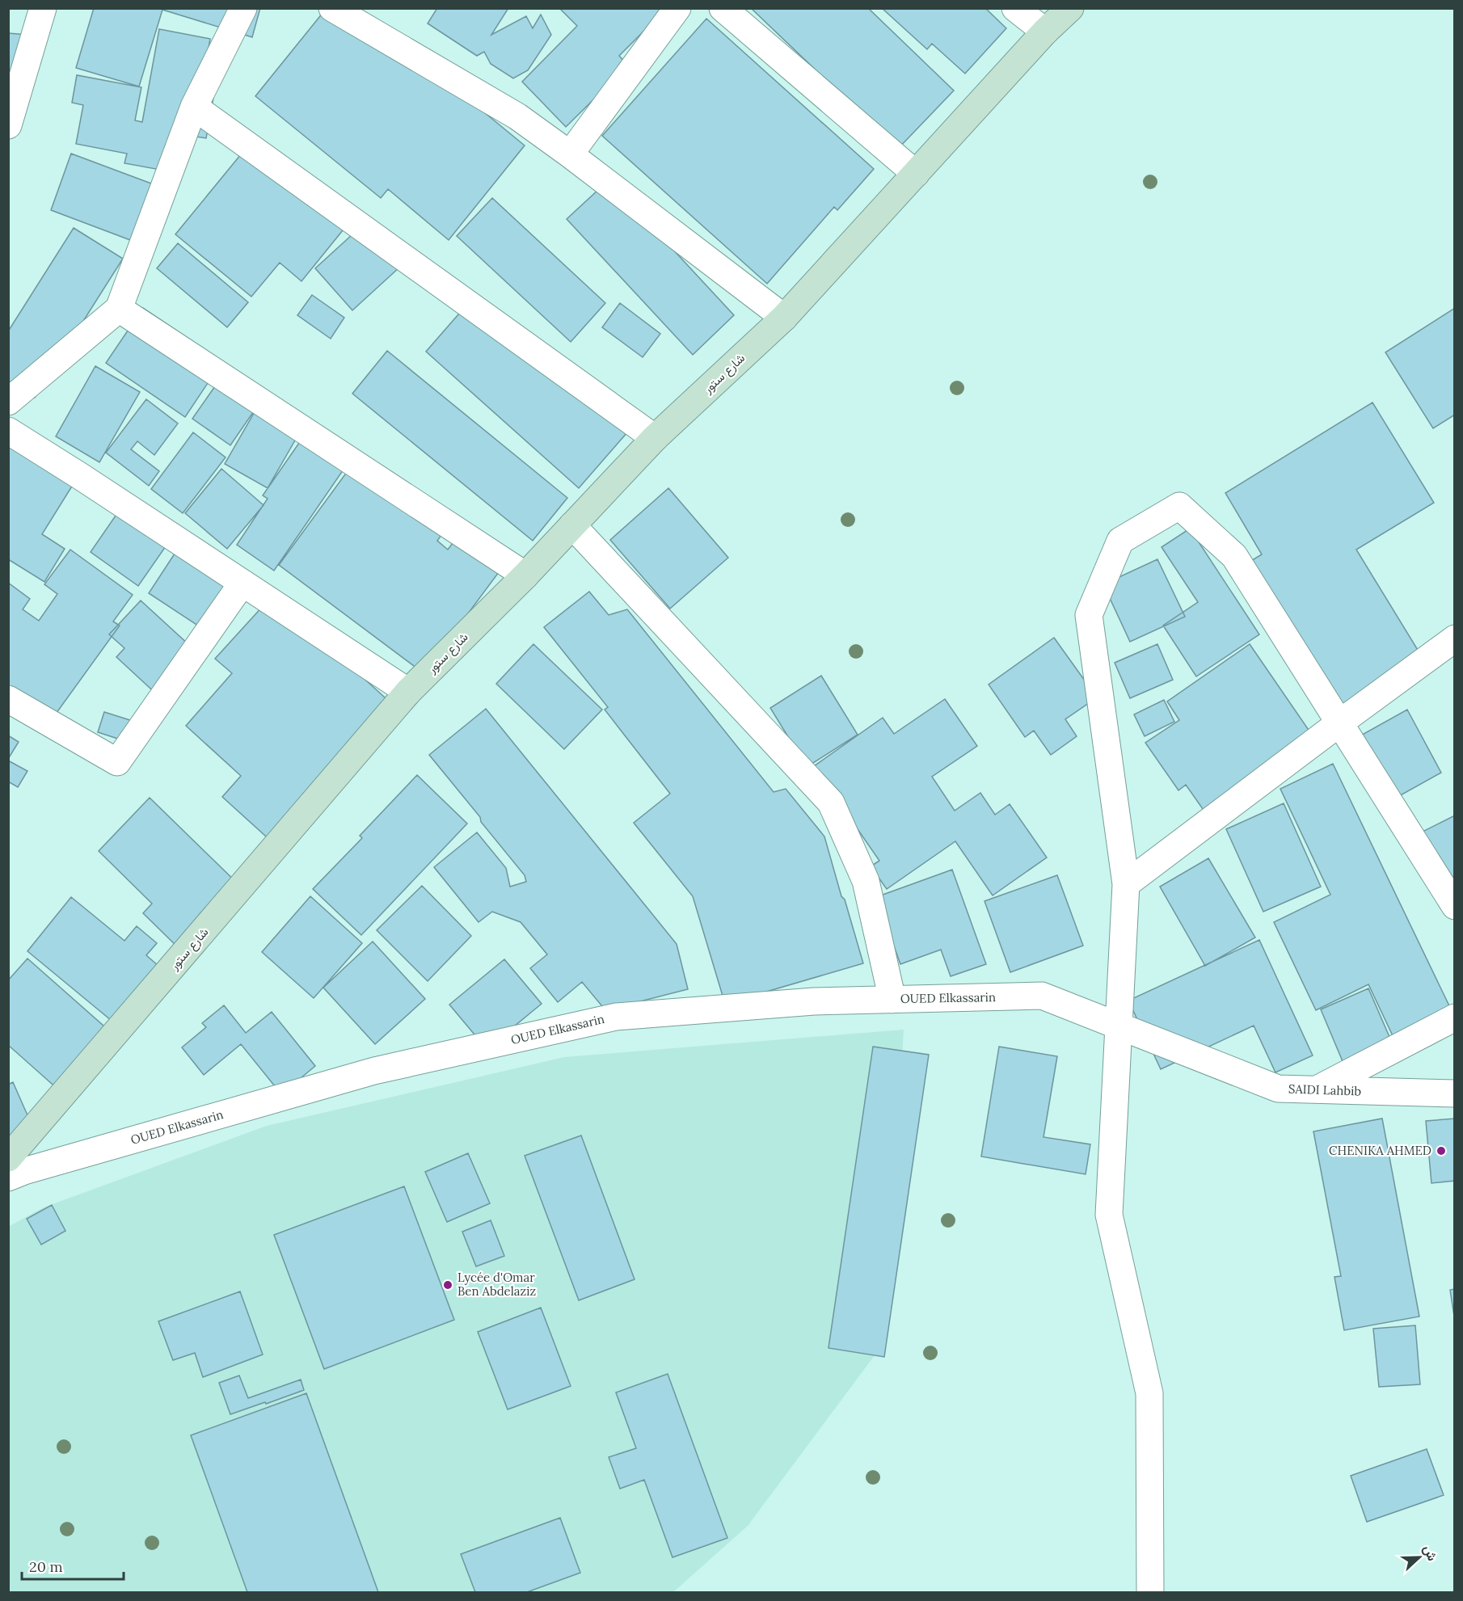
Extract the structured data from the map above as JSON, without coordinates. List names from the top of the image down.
{
  "streets": {
    "street": ["شارع ستور", "OUED Elkassarin", "SAIDI Lahbib"]
  },
  "crossings": [
    ["OUED Elkassarin", "SAIDI Lahbib"]
  ],
  "places": ["CHENIKA AHMED", "Lycée d'Omar Ben Abdelaziz"],
  "scale_bar": "20 m",
  "north": "right"
}
